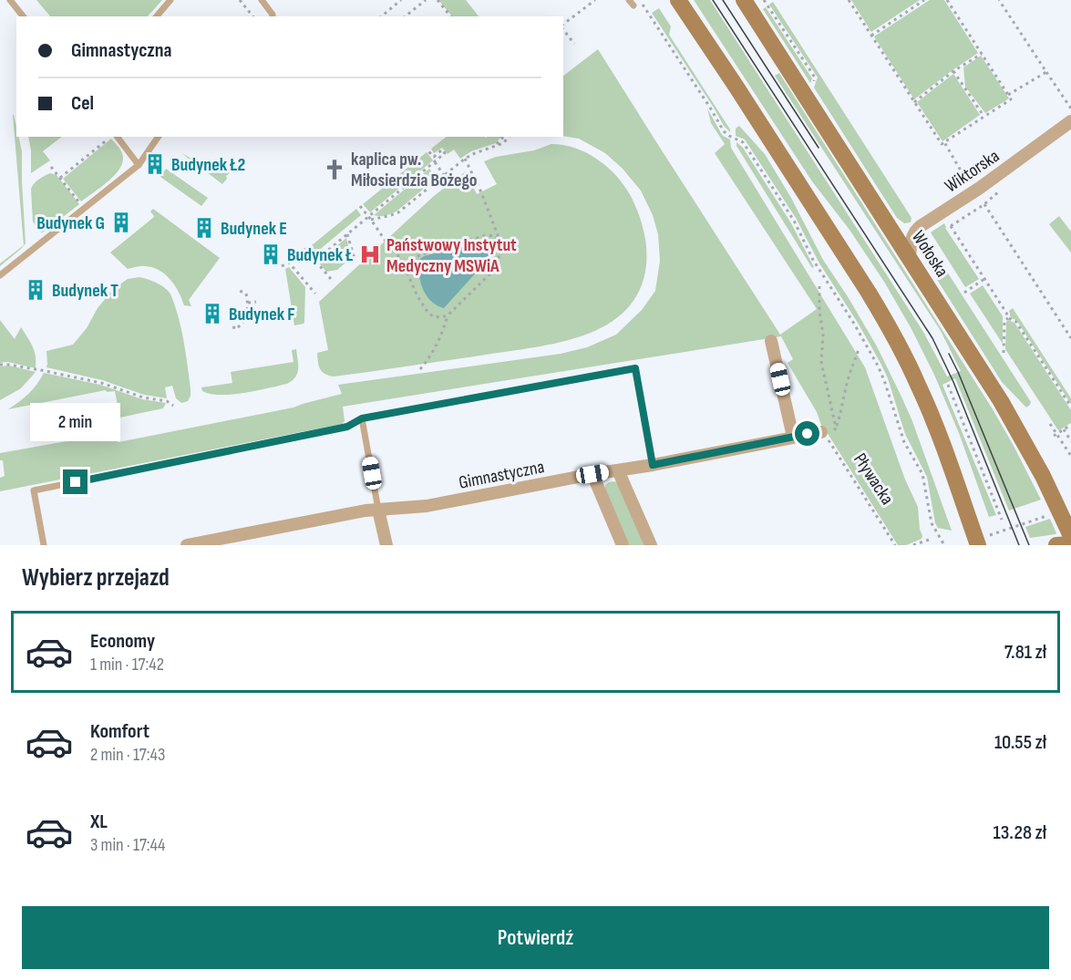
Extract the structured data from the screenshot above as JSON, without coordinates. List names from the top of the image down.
{
  "streets": {
    "main road": ["Wołoska"],
    "street": ["Wiktorska", "Gimnastyczna"],
    "path": ["Pływacka"]
  },
  "crossings": [
    ["Wiktorska", "Wołoska"],
    ["Gimnastyczna", "Pływacka"]
  ],
  "places": {
    "building": [
      "Budynek Ł2",
      "Budynek G",
      "Budynek E",
      "Budynek Ł",
      "Budynek T",
      "Budynek F"
    ],
    "church": ["kaplica pw. Miłosierdzia Bożego"],
    "hospital": ["Państwowy Instytut Medyczny MSWiA"]
  },
  "page": {
    "banner": ["Gimnastyczna", "Cel"],
    "bubble": "2 min",
    "heading": "Wybierz przejazd",
    "list": [
      {
        "name": "Economy",
        "note": "1 min · 17:42",
        "value": "7.81 zł"
      },
      {
        "name": "Komfort",
        "note": "2 min · 17:43",
        "value": "10.55 zł"
      },
      {
        "name": "XL",
        "note": "3 min · 17:44",
        "value": "13.28 zł"
      }
    ],
    "buttons": "Potwierdź"
  }
}
